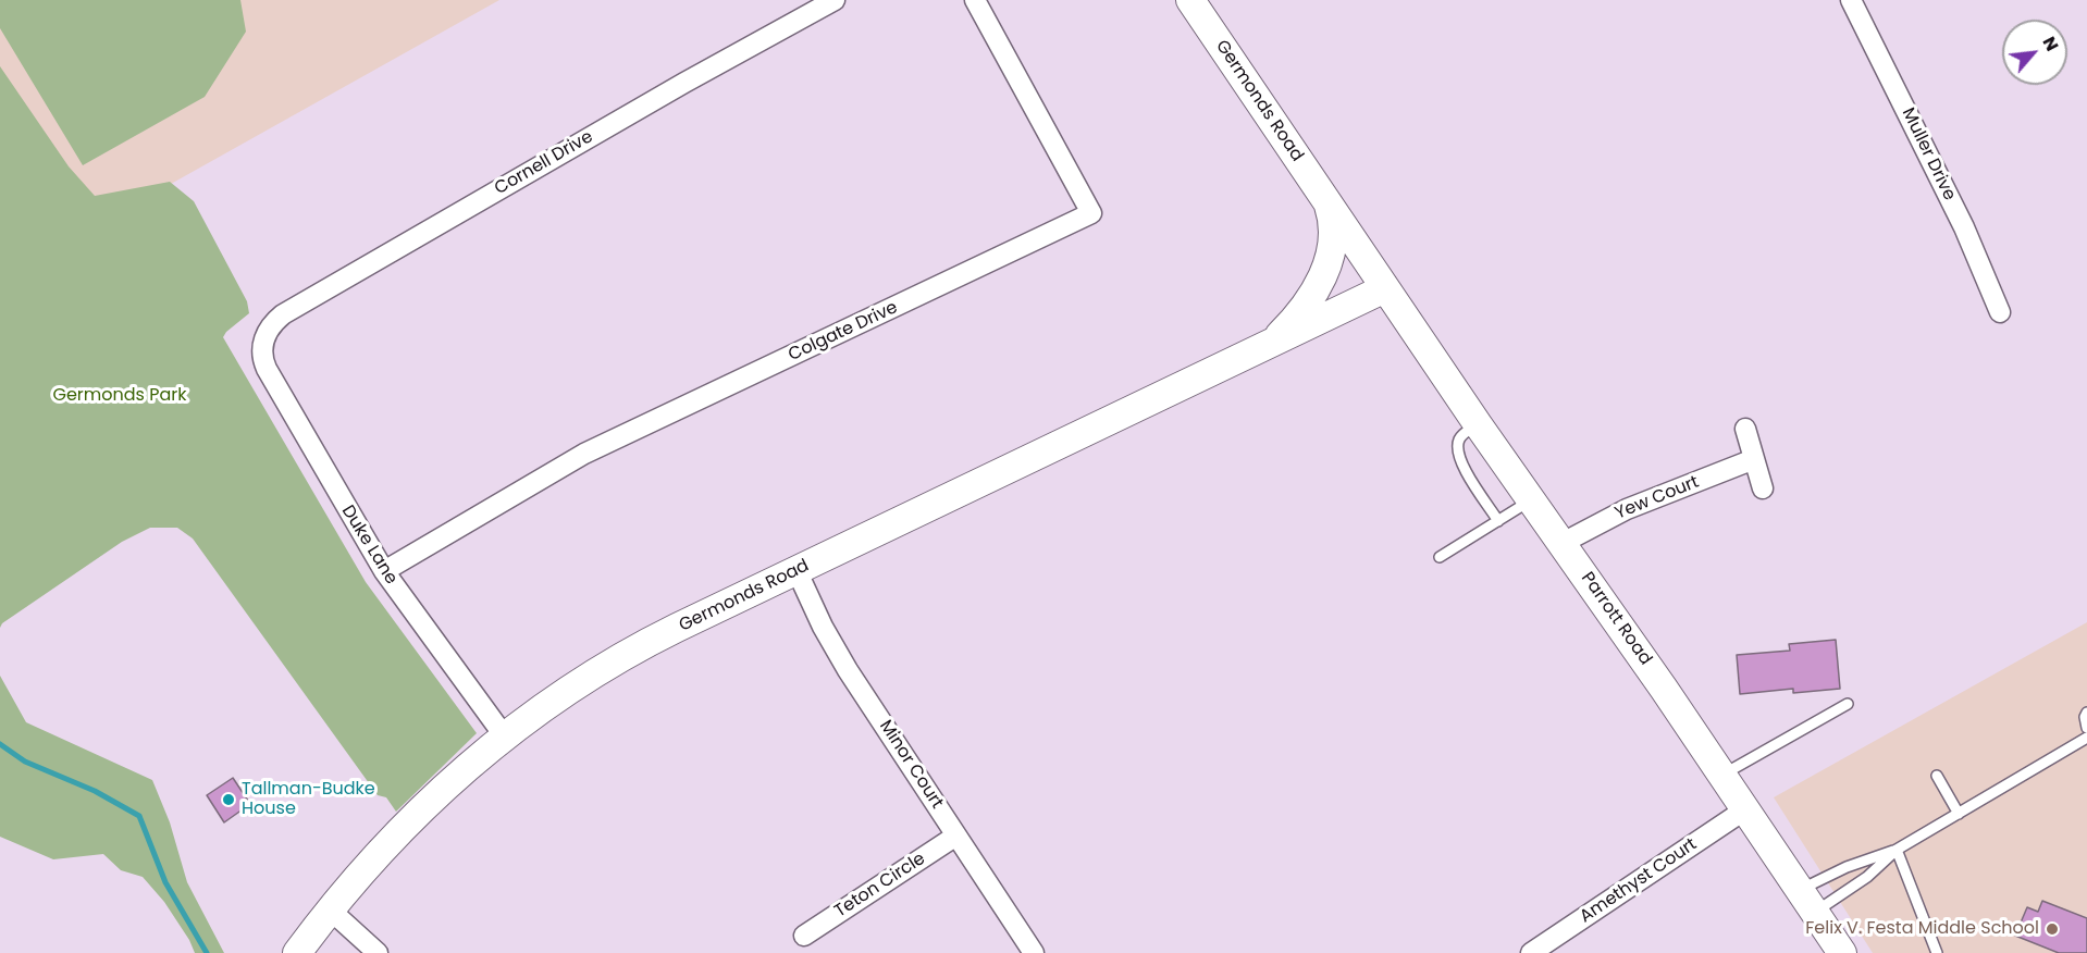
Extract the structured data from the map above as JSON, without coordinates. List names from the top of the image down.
{
  "streets": {
    "street": [
      "Germonds Road",
      "Muller Drive",
      "Cornell Drive",
      "Colgate Drive",
      "Yew Court",
      "Duke Lane",
      "Parrott Road",
      "Minor Court",
      "Amethyst Court",
      "Teton Circle"
    ]
  },
  "crossings": [
    ["Germonds Road", "Duke Lane"],
    ["Germonds Road", "Parrott Road"],
    ["Germonds Road", "Minor Court"],
    ["Cornell Drive", "Duke Lane"],
    ["Colgate Drive", "Duke Lane"],
    ["Yew Court", "Parrott Road"],
    ["Parrott Road", "Amethyst Court"],
    ["Minor Court", "Teton Circle"]
  ],
  "parks": ["Germonds Park"],
  "places": ["Tallman-Budke House", "Felix V. Festa Middle School"],
  "north": "top right"
}
